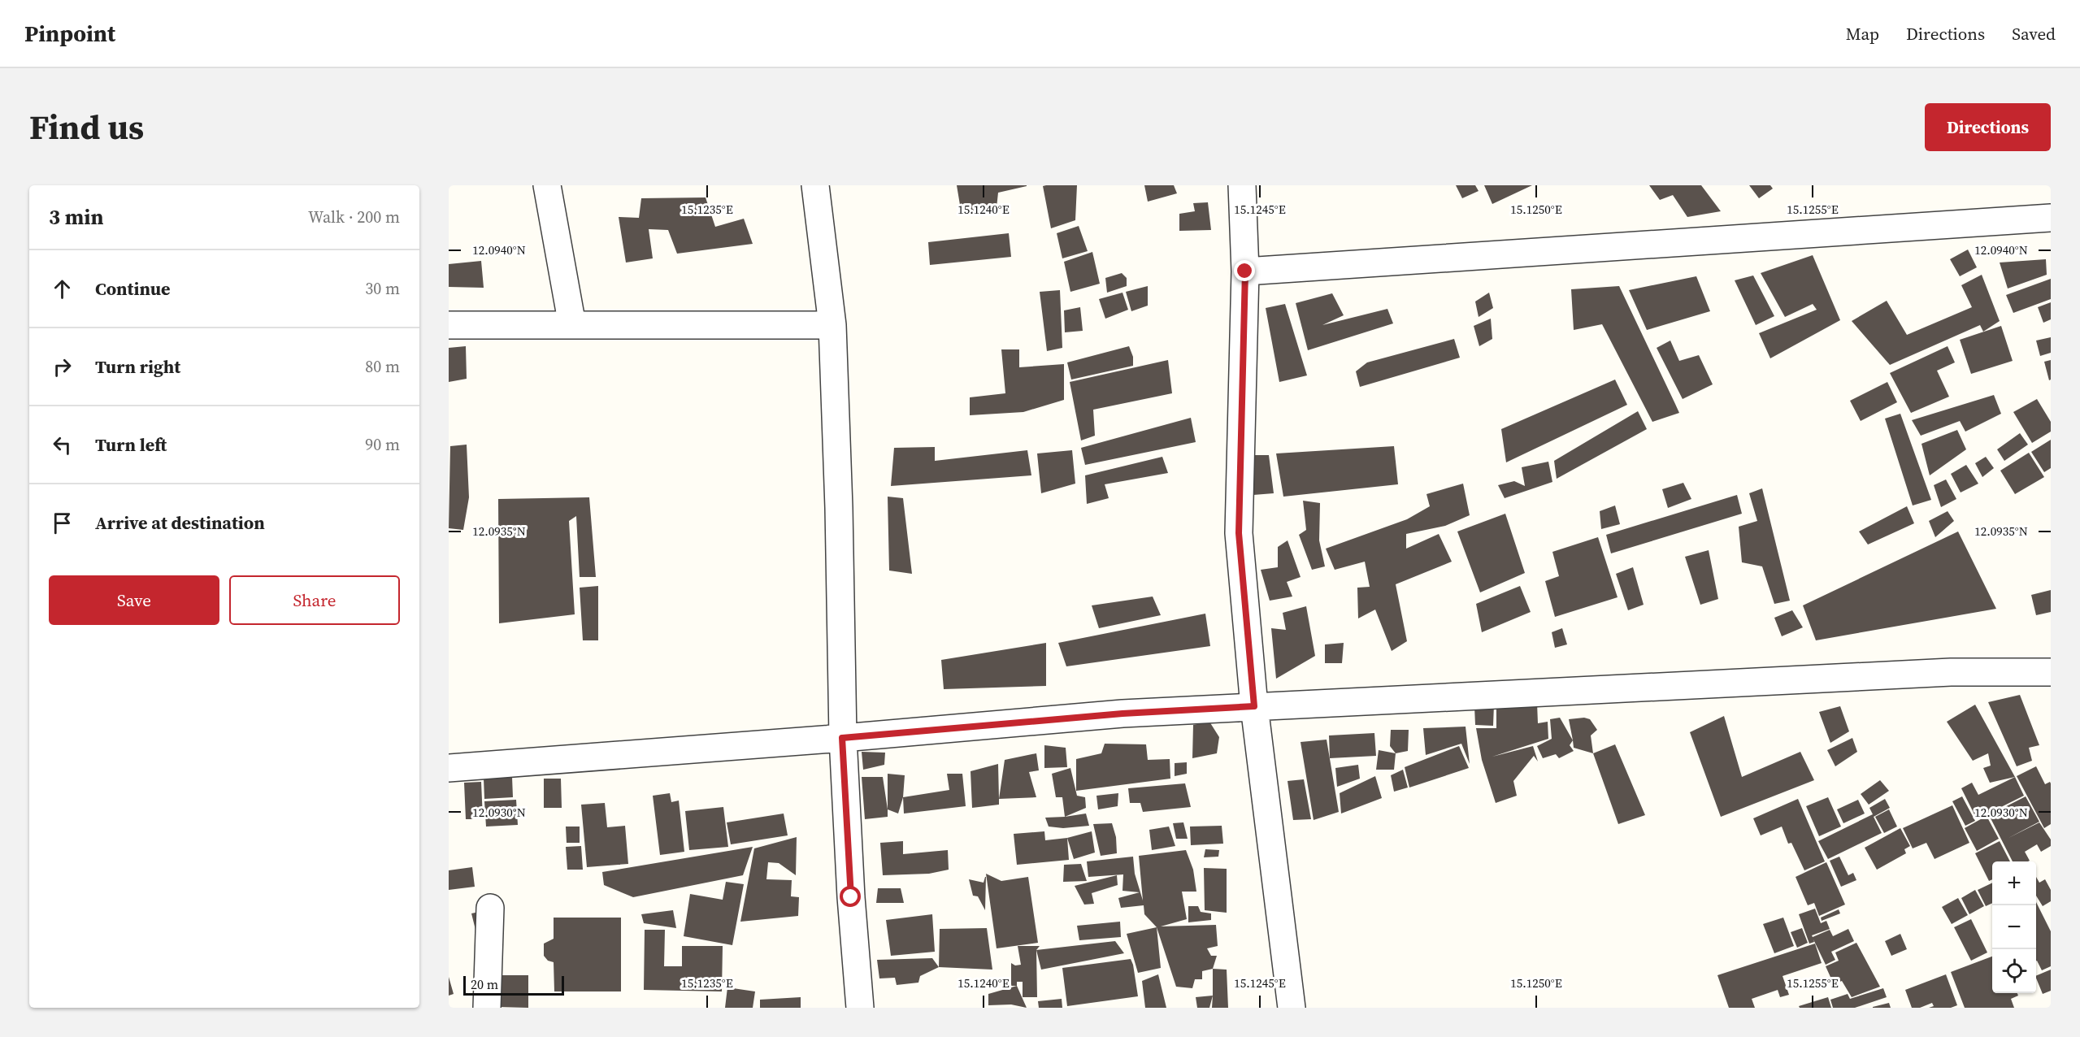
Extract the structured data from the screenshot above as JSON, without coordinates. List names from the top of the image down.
{
  "scale_bar": "20 m",
  "page": {
    "header": "Pinpoint",
    "nav": ["Map", "Directions", "Saved"],
    "title": "Find us",
    "buttons": [
      "Directions",
      ["Save", "Share"]
    ],
    "heading": ["3 min", "Walk · 200 m"],
    "list": [
      ["Continue", "30 m"],
      ["Turn right", "80 m"],
      ["Turn left", "90 m"],
      "Arrive at destination"
    ],
    "map_buttons": ["+", "−"],
    "scale": "20 m"
  },
  "coordinates": [
    "15.1235°E",
    "15.1240°E",
    "15.1245°E",
    "15.1250°E",
    "15.1255°E",
    "12.0940°N",
    "12.0935°N",
    "12.0930°N"
  ]
}
